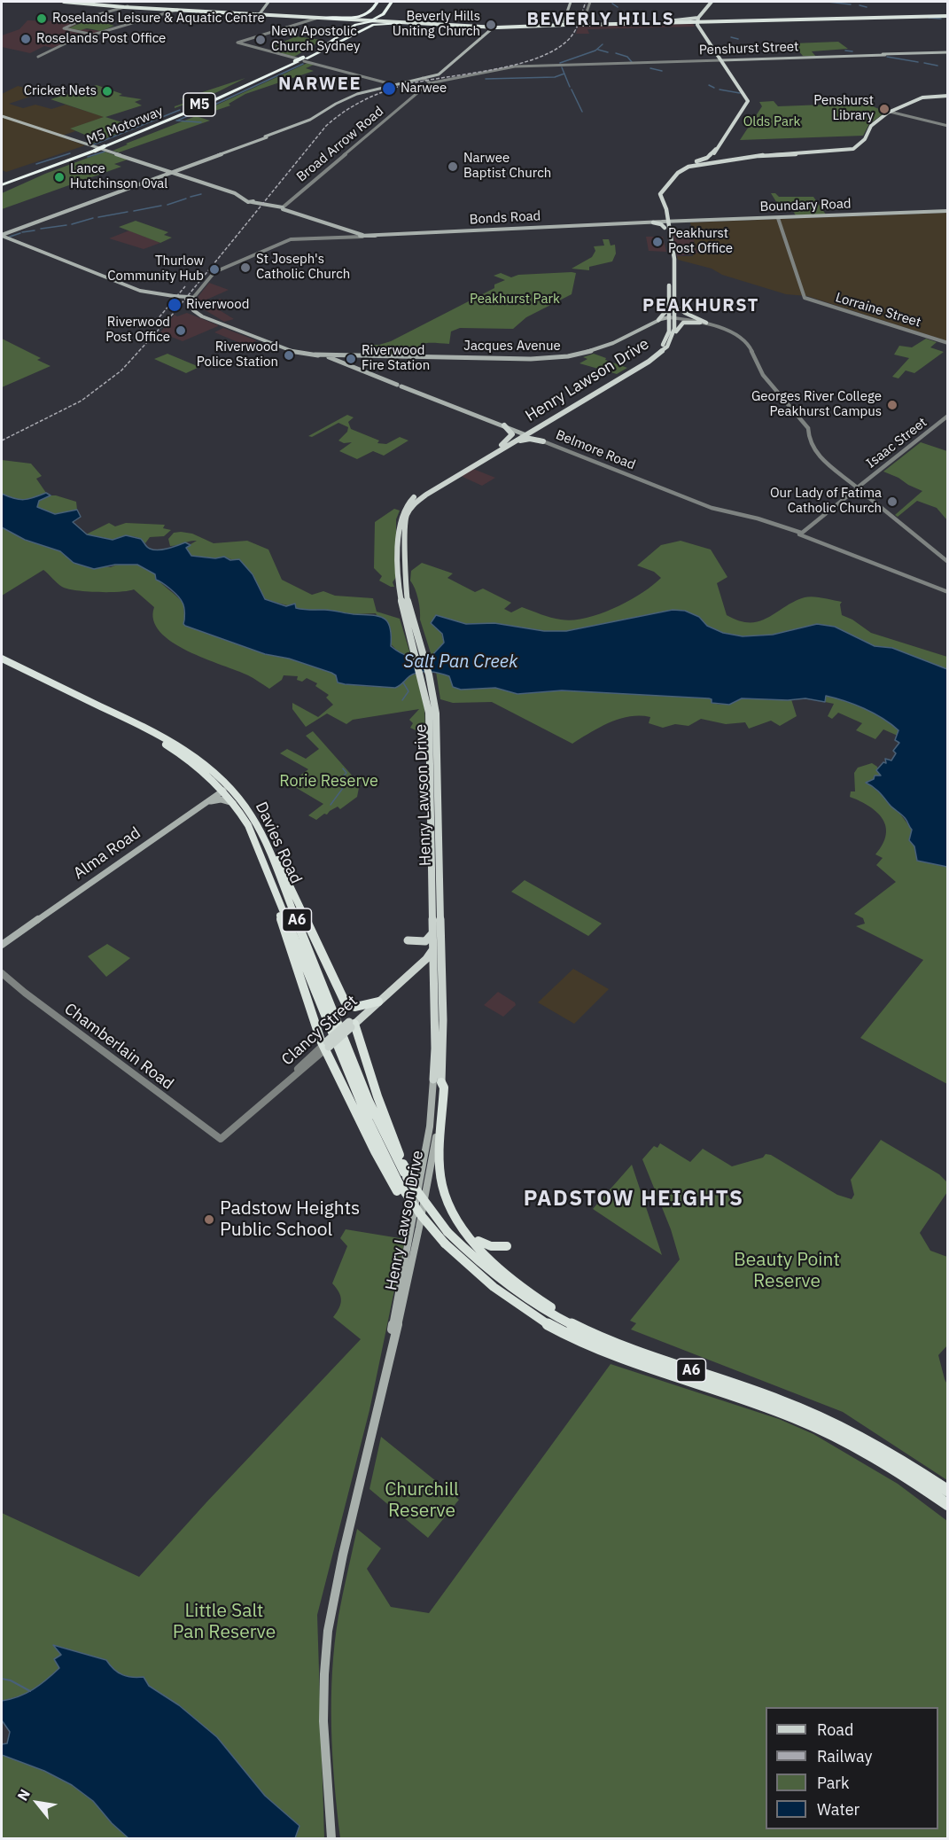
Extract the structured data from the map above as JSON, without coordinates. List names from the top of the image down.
{
  "streets": {
    "highway": [
      "M5",
      "M5 Motorway",
      "Davies Road",
      "A6"
    ],
    "main road": [
      "Penshurst Street",
      "Boundary Road",
      "Bonds Road",
      "Jacques Avenue",
      "Henry Lawson Drive",
      "Belmore Road",
      "Alma Road",
      "Clancy Street"
    ],
    "street": [
      "Broad Arrow Road",
      "Lorraine Street",
      "Isaac Street",
      "Chamberlain Road"
    ]
  },
  "crossings": [
    ["Penshurst Street", "Broad Arrow Road"],
    ["M5", "M5 Motorway"],
    ["Broad Arrow Road", "Bonds Road"],
    ["Boundary Road", "Lorraine Street"],
    ["Jacques Avenue", "Belmore Road"],
    ["Henry Lawson Drive", "Belmore Road"],
    ["Henry Lawson Drive", "A6"],
    ["Henry Lawson Drive", "Clancy Street"],
    ["Isaac Street", "Belmore Road"],
    ["Davies Road", "Alma Road"],
    ["Davies Road", "A6"],
    ["Davies Road", "Clancy Street"],
    ["A6", "Clancy Street"],
    ["Clancy Street", "Chamberlain Road"]
  ],
  "districts": [
    "BEVERLY HILLS",
    "NARWEE",
    "PEAKHURST",
    "PADSTOW HEIGHTS"
  ],
  "water": ["Salt Pan Creek"],
  "parks": [
    "Olds Park",
    "Peakhurst Park",
    "Rorie Reserve",
    "Beauty Point Reserve",
    "Churchill Reserve",
    "Little Salt Pan Reserve"
  ],
  "places": [
    "Roselands Leisure & Aquatic Centre",
    "Beverly Hills Uniting Church",
    "Roselands Post Office",
    "New Apostolic Church Sydney",
    "Narwee",
    "Cricket Nets",
    "Penshurst Library",
    "Narwee Baptist Church",
    "Lance Hutchinson Oval",
    "Peakhurst Post Office",
    "St Joseph's Catholic Church",
    "Thurlow Community Hub",
    "Riverwood",
    "Riverwood Post Office",
    "Riverwood Police Station",
    "Riverwood Fire Station",
    "Georges River College Peakhurst Campus",
    "Our Lady of Fatima Catholic Church",
    "Padstow Heights Public School"
  ],
  "legend": [
    "Road",
    "Railway",
    "Park",
    "Water"
  ],
  "north": "top left"
}
